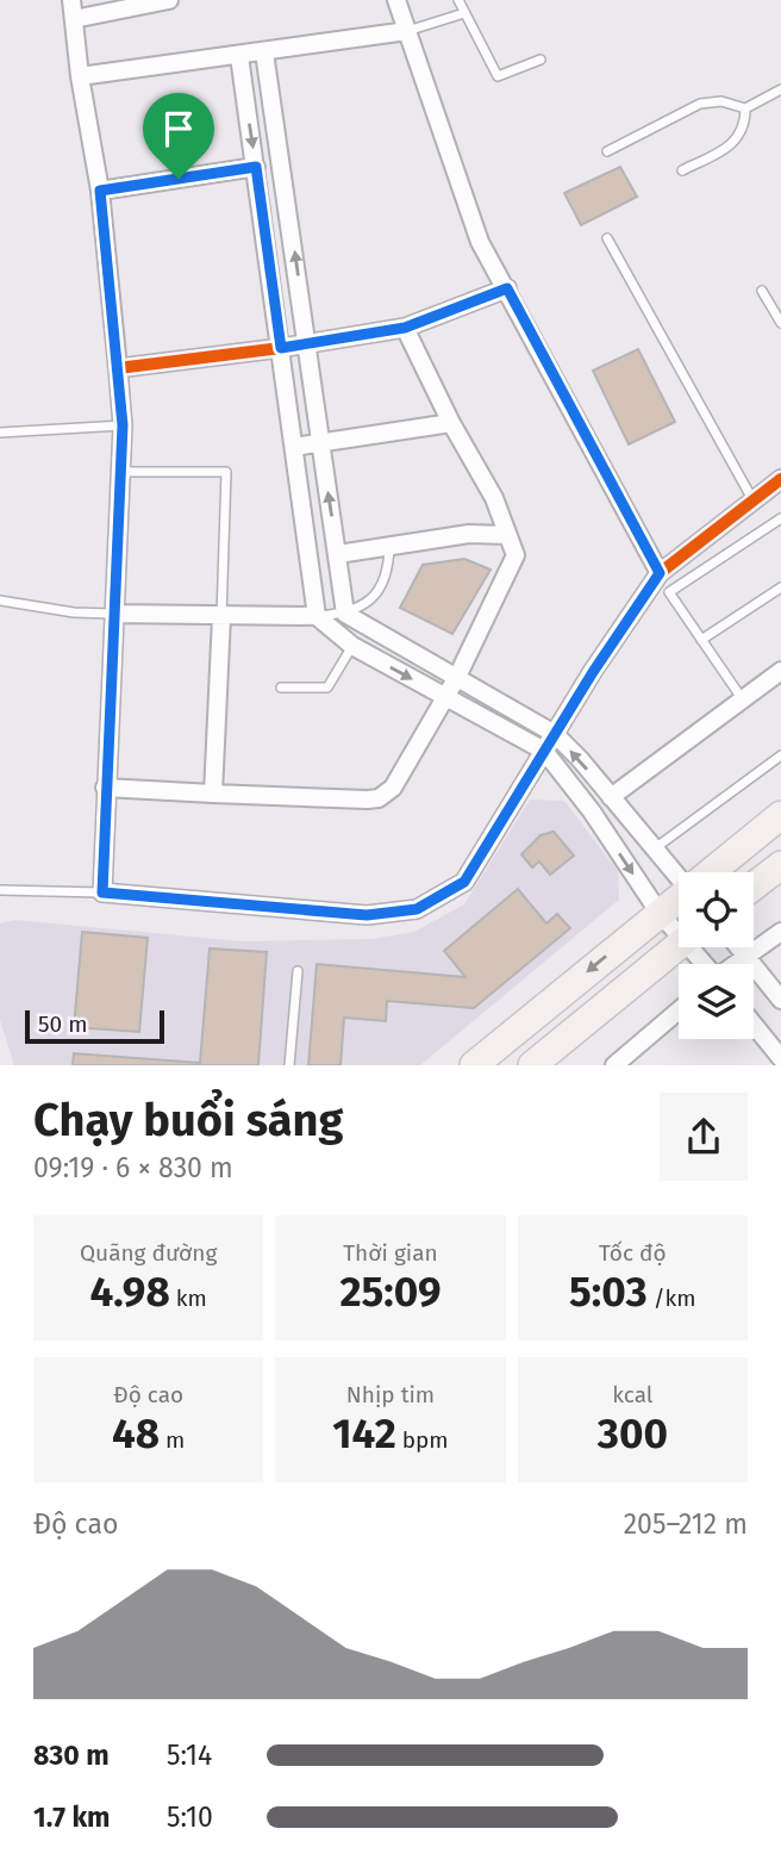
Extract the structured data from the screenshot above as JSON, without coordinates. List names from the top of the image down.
{
  "scale_bar": "50 m",
  "page": {
    "scale": "50 m",
    "heading": ["Chạy buổi sáng", "09:19 · 6 × 830 m"],
    "stats": [
      ["Quãng đường", "4.98 km"],
      ["Thời gian", "25:09"],
      ["Tốc độ", "5:03 /km"],
      ["Độ cao", "48 m"],
      ["Nhịp tim", "142 bpm"],
      ["kcal", "300"]
    ],
    "chart": ["Độ cao", "205–212 m"],
    "list": [
      {
        "name": "830 m",
        "note": "5:14"
      },
      {
        "name": "1.7 km",
        "note": "5:10"
      }
    ]
  }
}
